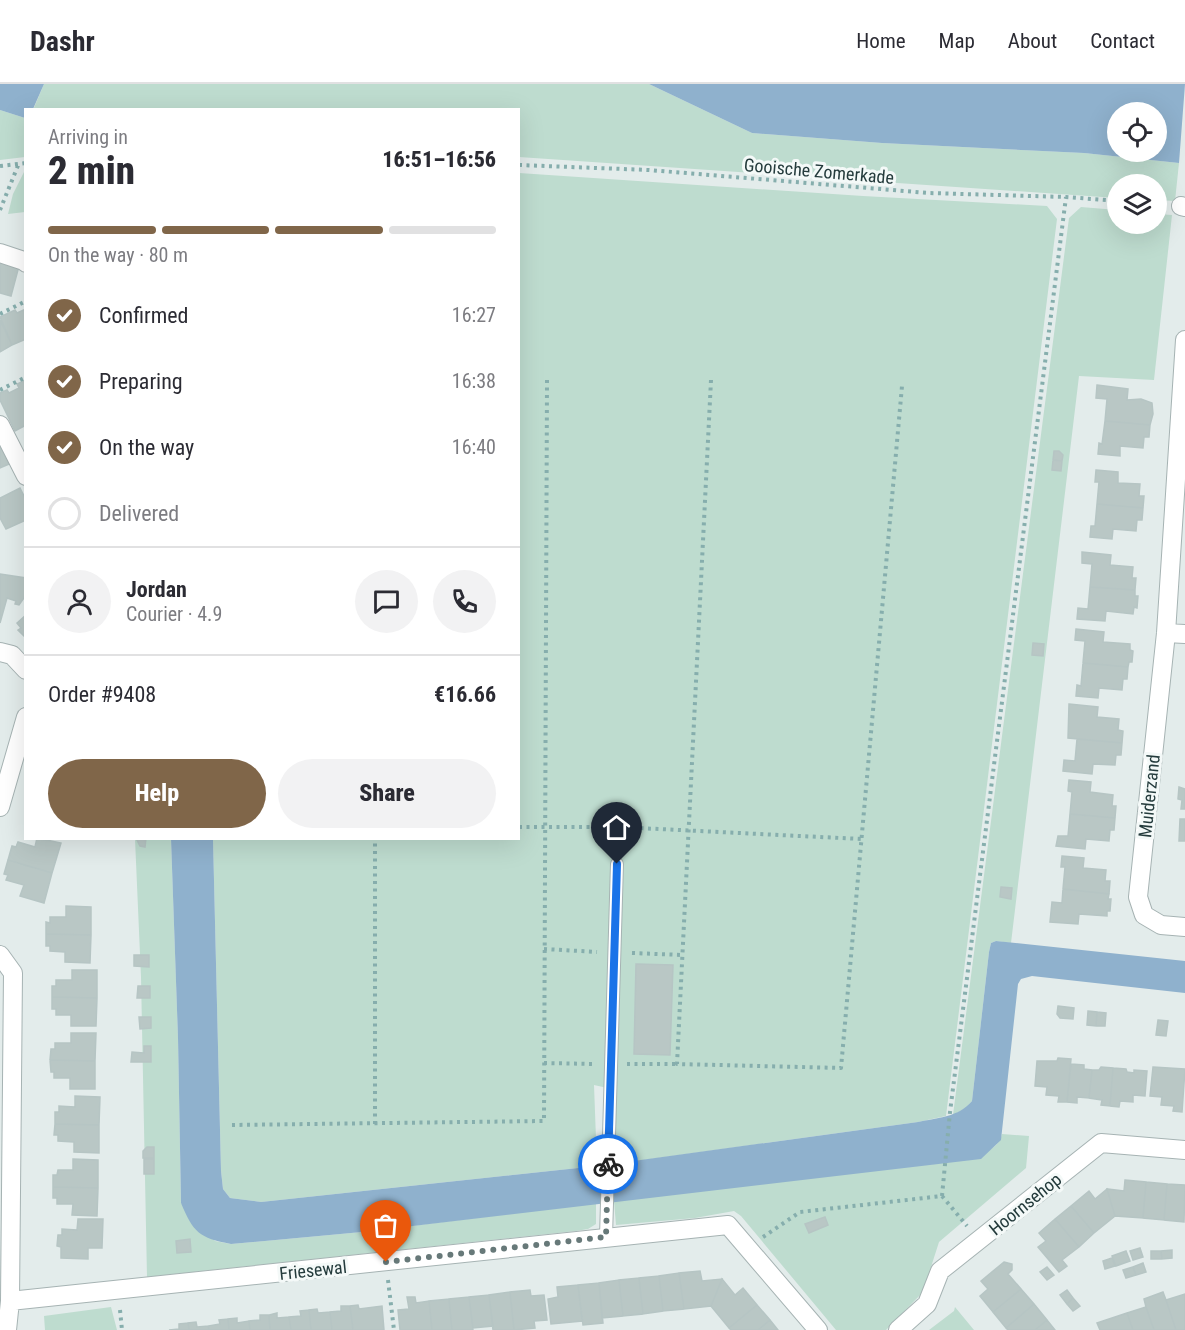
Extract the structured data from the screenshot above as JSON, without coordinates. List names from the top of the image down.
{
  "streets": {
    "street": ["Muiderzand", "Hoornsehop", "Friesewal"],
    "path": ["Gooische Zomerkade"]
  },
  "page": {
    "header": "Dashr",
    "nav": [
      "Home",
      "Map",
      "About",
      "Contact"
    ],
    "heading": ["2 min", "Arriving in", "16:51–16:56"],
    "panel": [
      "Jordan",
      "Courier · 4.9",
      "Order #9408",
      "€16.66"
    ],
    "bar": "On the way · 80 m",
    "list": [
      ["Confirmed", "16:27"],
      ["Preparing", "16:38"],
      ["On the way", "16:40"],
      "Delivered"
    ],
    "buttons": ["Help", "Share"]
  }
}
